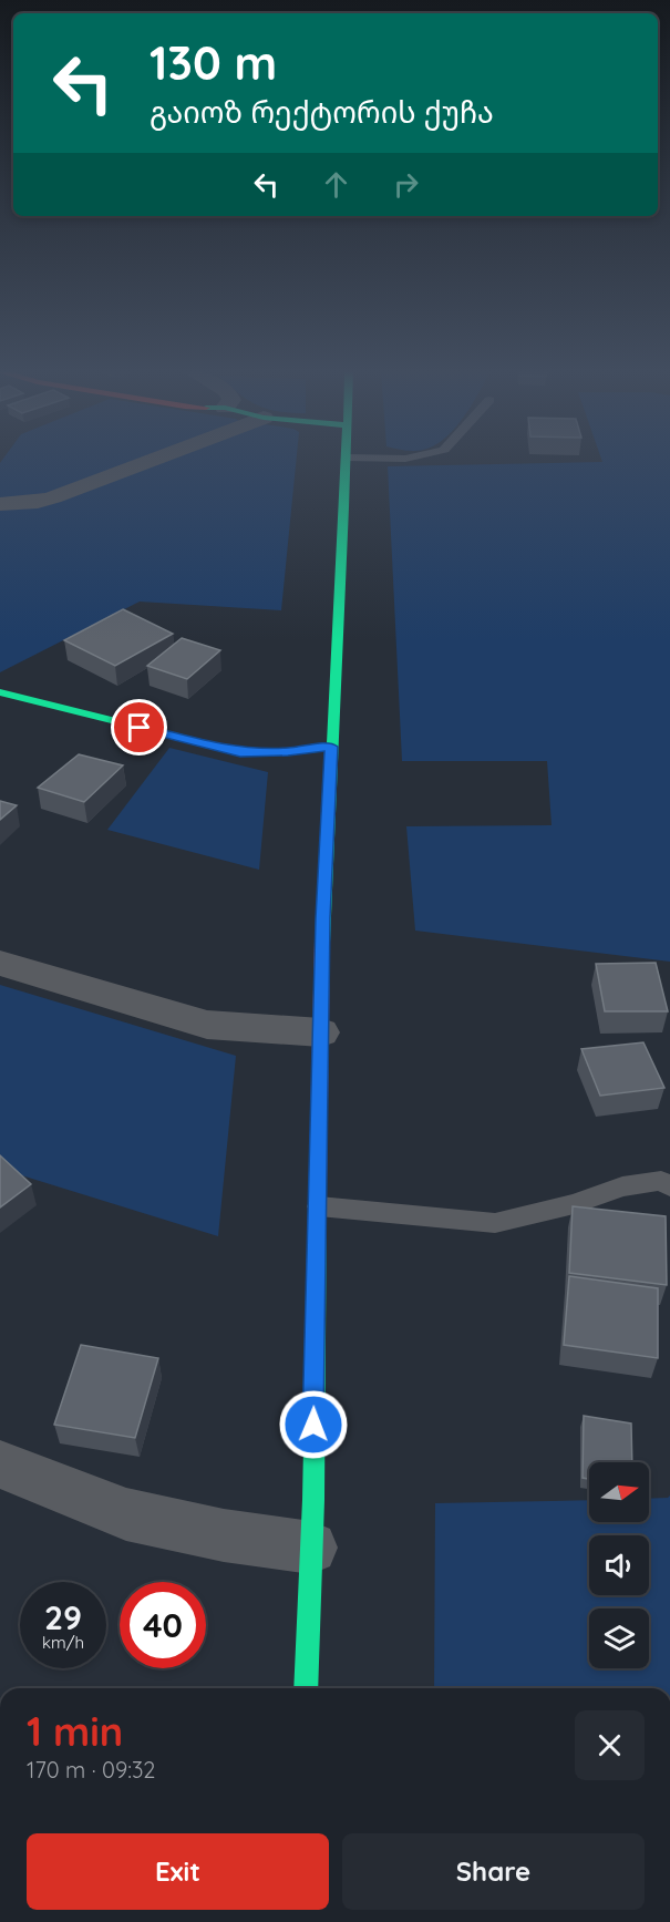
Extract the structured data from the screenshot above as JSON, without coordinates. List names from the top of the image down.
{
  "north": "right",
  "page": {
    "turn": ["130 m", "გაიოზ რექტორის ქუჩა"],
    "speed": "29 km/h",
    "limit": "40",
    "heading": ["1 min", "170 m · 09:32"],
    "buttons": ["Exit", "Share"]
  }
}
